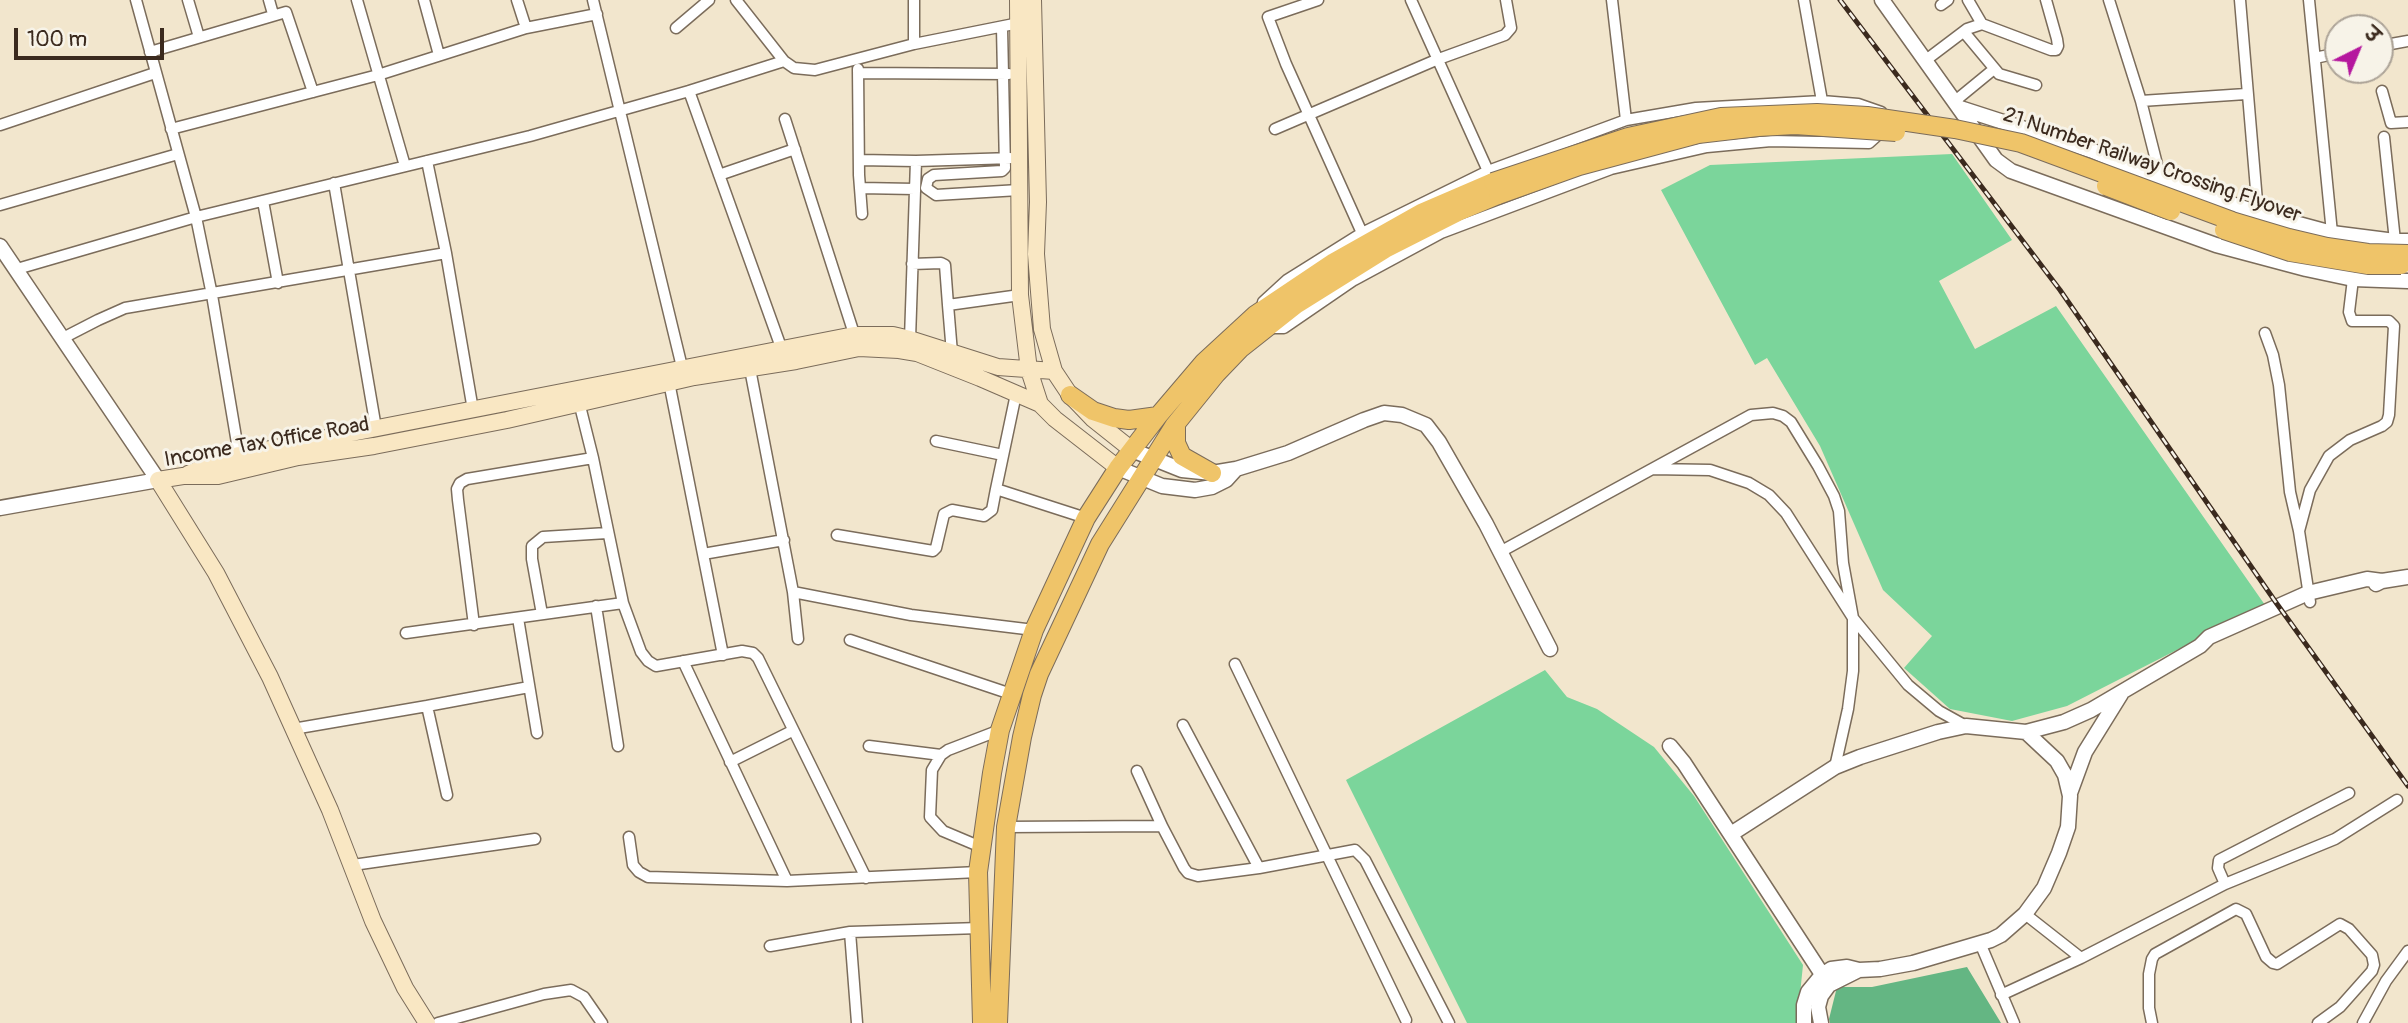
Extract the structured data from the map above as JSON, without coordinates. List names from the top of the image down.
{
  "streets": {
    "main road": ["21 Number Railway Crossing Flyover", "Income Tax Office Road"]
  },
  "scale_bar": "100 m",
  "north": "top right"
}
